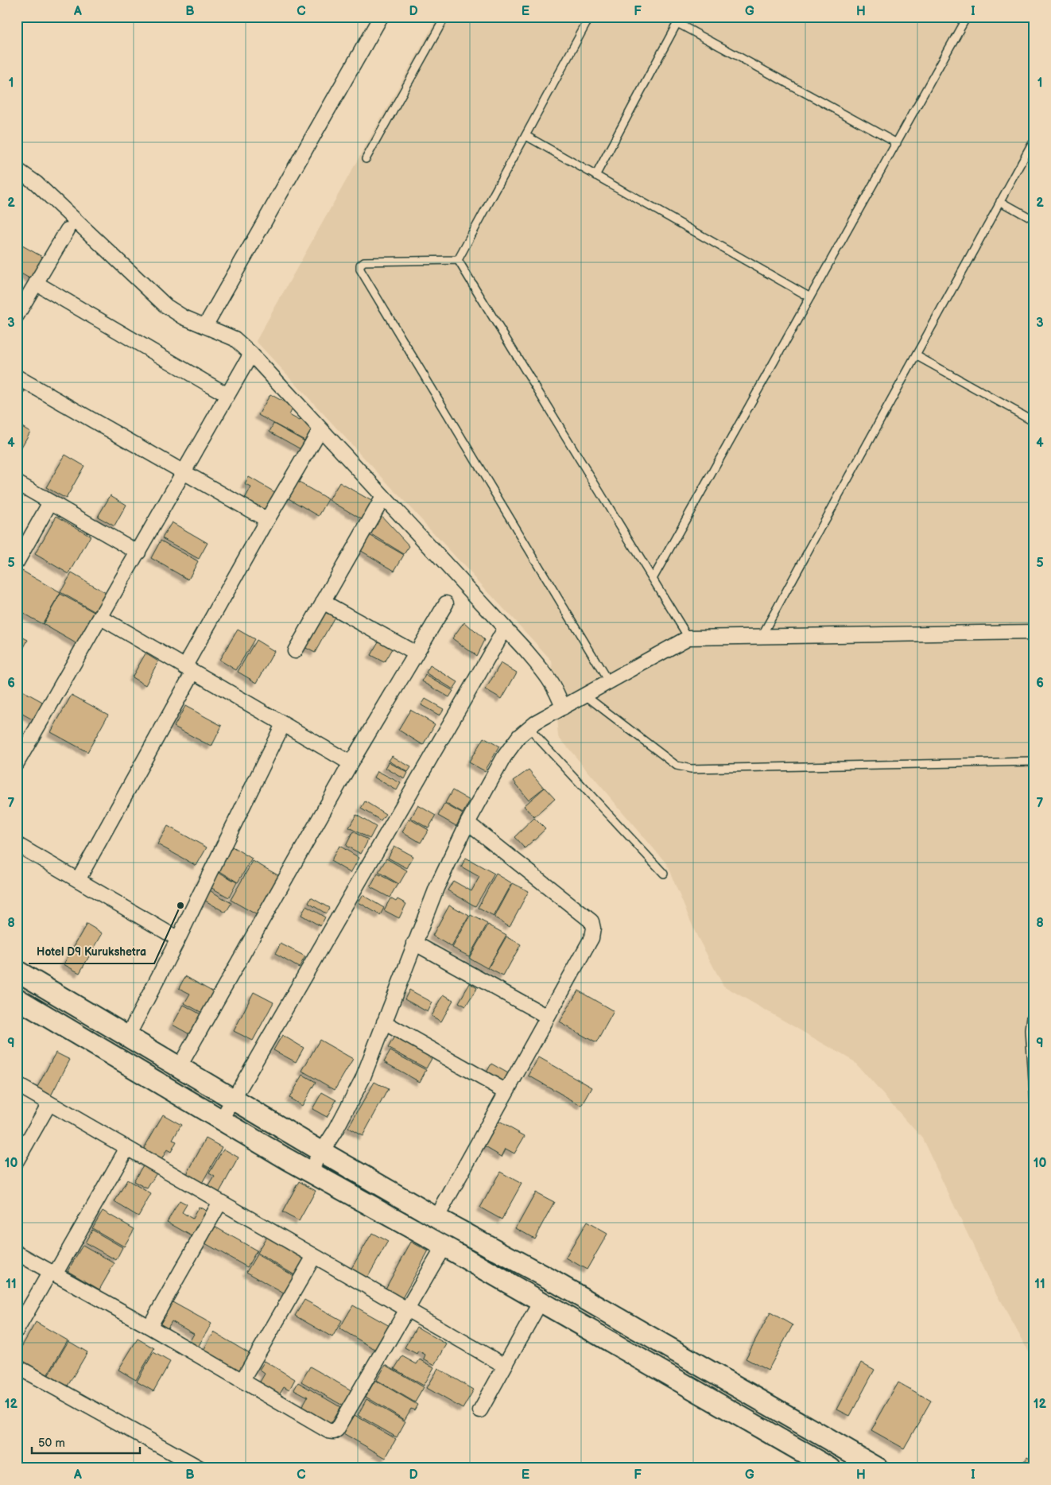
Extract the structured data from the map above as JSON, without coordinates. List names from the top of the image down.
{
  "places": ["Hotel D9 Kurukshetra"],
  "scale_bar": "50 m",
  "grid": {
    "columns": [
      "A",
      "B",
      "C",
      "D",
      "E",
      "F",
      "G",
      "H",
      "I"
    ],
    "rows": [
      "1",
      "2",
      "3",
      "4",
      "5",
      "6",
      "7",
      "8",
      "9",
      "10",
      "11",
      "12"
    ]
  }
}
